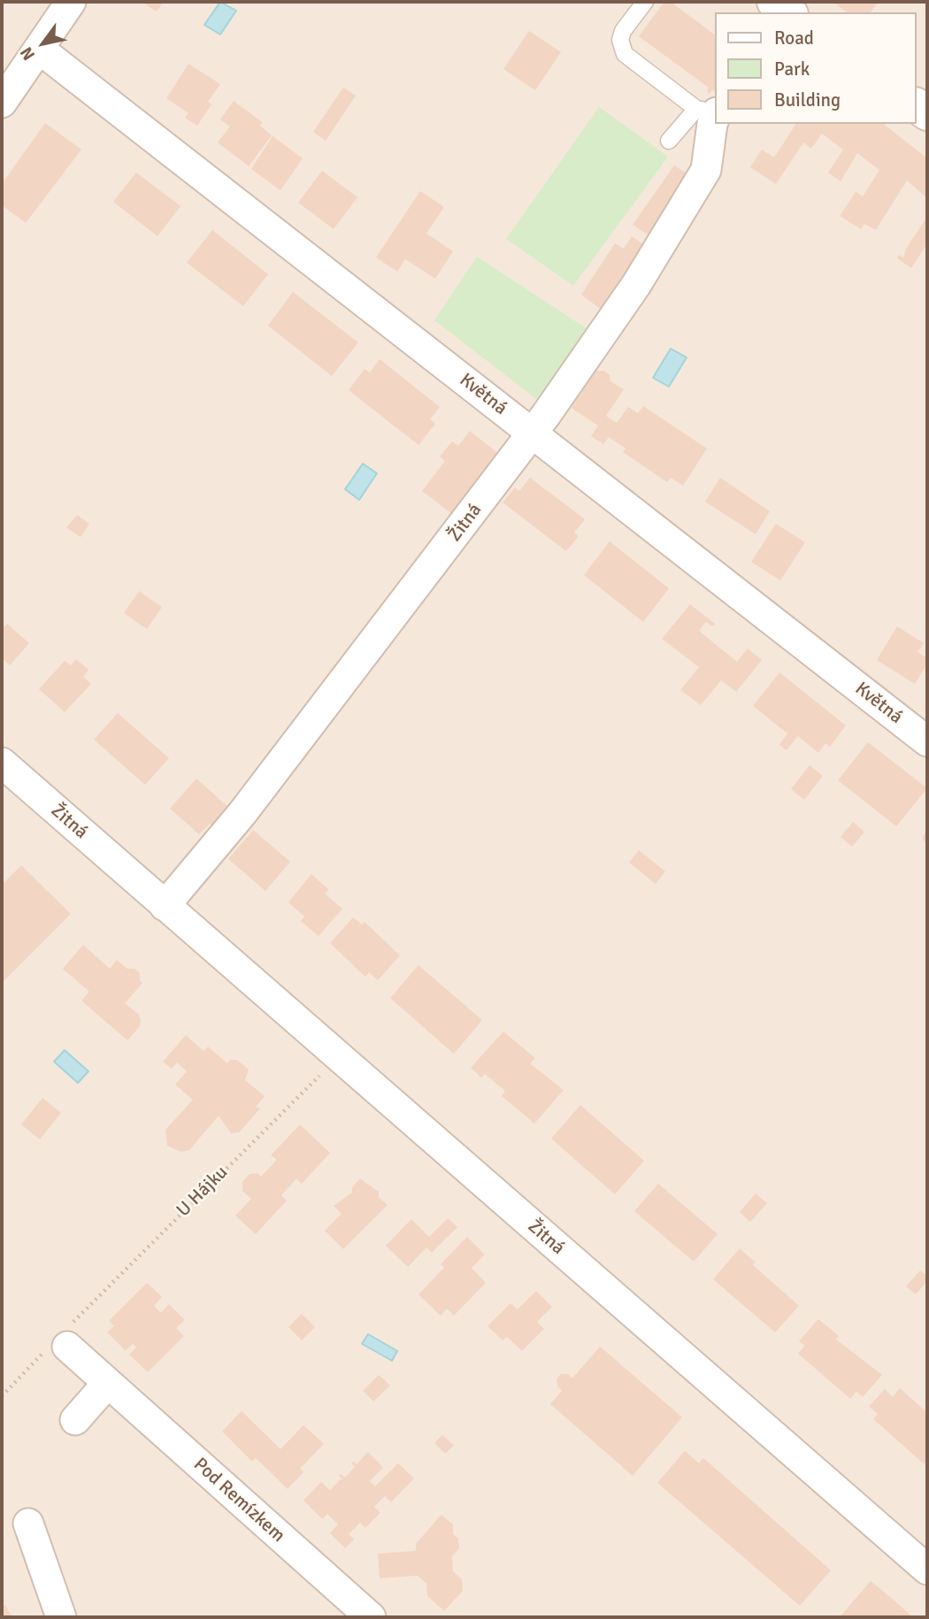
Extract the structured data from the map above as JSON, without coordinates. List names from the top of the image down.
{
  "streets": {
    "street": ["Květná", "Žitná", "Pod Remízkem"],
    "path": ["U Hájku"]
  },
  "crossings": [
    ["Květná", "Žitná"],
    ["Žitná", "U Hájku"],
    ["U Hájku", "Pod Remízkem"]
  ],
  "legend": ["Road", "Park", "Building"],
  "north": "bottom left"
}
